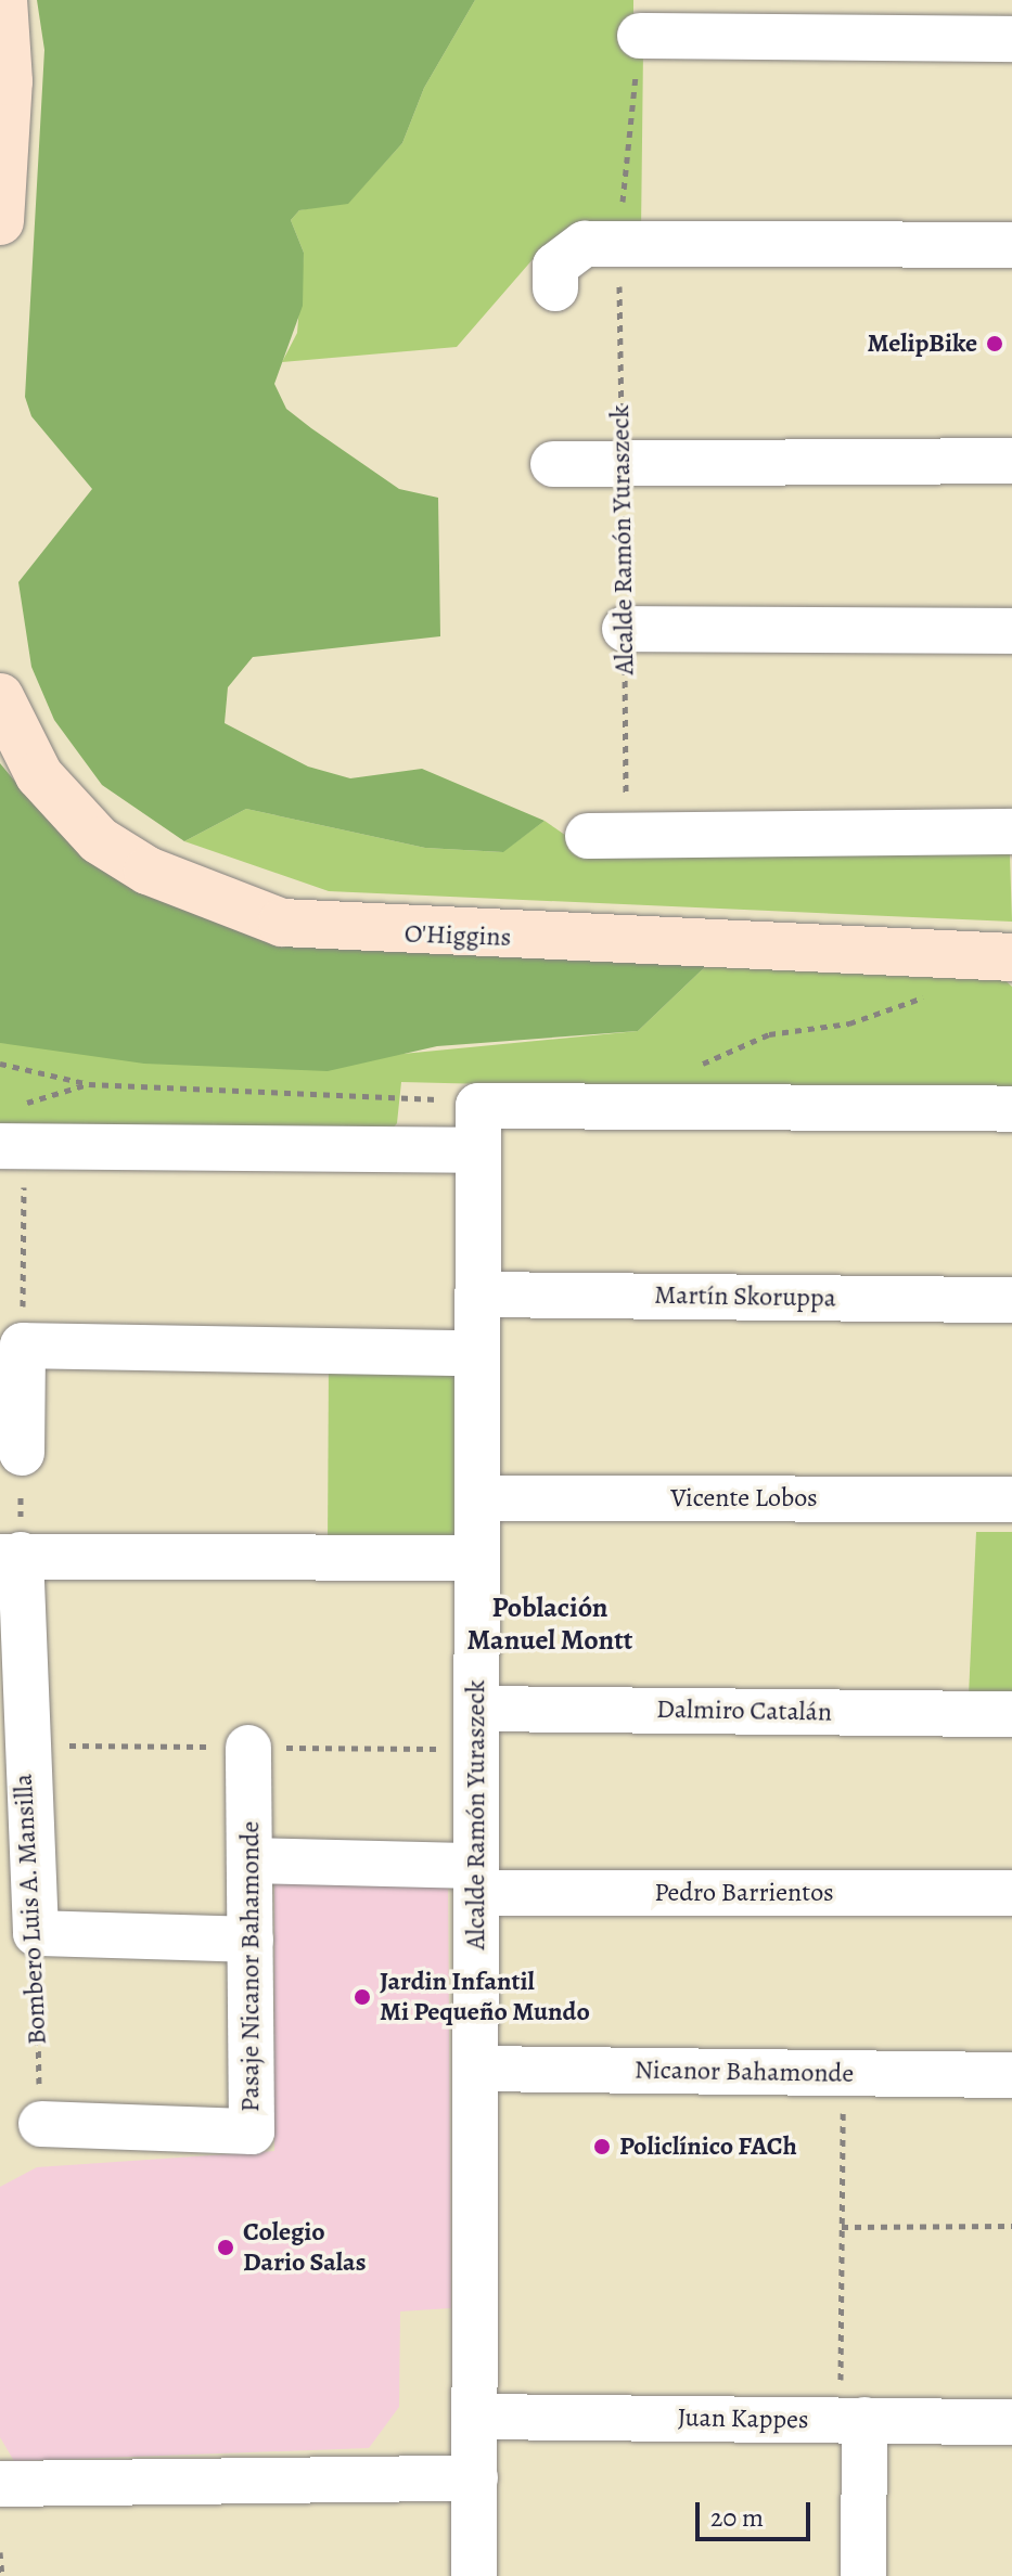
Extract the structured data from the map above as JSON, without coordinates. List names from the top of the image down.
{
  "streets": {
    "main road": ["O'Higgins"],
    "street": [
      "Alcalde Ramón Yuraszeck",
      "Martín Skoruppa",
      "Vicente Lobos",
      "Dalmiro Catalán",
      "Pedro Barrientos",
      "Bombero Luis A. Mansilla",
      "Pasaje Nicanor Bahamonde",
      "Nicanor Bahamonde",
      "Juan Kappes"
    ]
  },
  "crossings": [
    ["Alcalde Ramón Yuraszeck", "Martín Skoruppa"],
    ["Alcalde Ramón Yuraszeck", "Vicente Lobos"],
    ["Alcalde Ramón Yuraszeck", "Dalmiro Catalán"],
    ["Alcalde Ramón Yuraszeck", "Pedro Barrientos"],
    ["Alcalde Ramón Yuraszeck", "Nicanor Bahamonde"],
    ["Alcalde Ramón Yuraszeck", "Juan Kappes"],
    ["Pedro Barrientos", "Pasaje Nicanor Bahamonde"],
    ["Bombero Luis A. Mansilla", "Pasaje Nicanor Bahamonde"]
  ],
  "districts": ["Población Manuel Montt"],
  "places": [
    "MelipBike",
    "Jardin Infantil Mi Pequeño Mundo",
    "Policlínico FACh",
    "Colegio Dario Salas"
  ],
  "scale_bar": "20 m"
}
